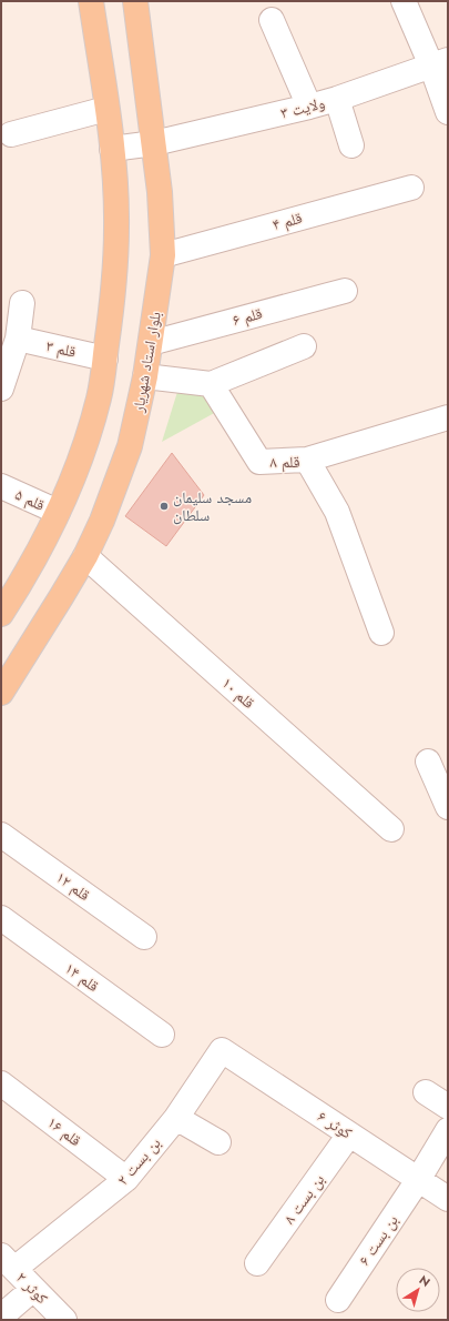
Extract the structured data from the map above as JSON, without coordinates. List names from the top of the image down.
{
  "streets": {
    "main road": ["بلوار استاد شهریار"],
    "street": [
      "ولایت ۳",
      "قلم ۴",
      "قلم ۶",
      "قلم ۳",
      "قلم ۸",
      "قلم ۵",
      "قلم ۱۰",
      "قلم ۱۲",
      "قلم ۱۴",
      "کوثر ۶",
      "قلم ۱۶",
      "بن بست ۲",
      "بن بست ۸",
      "بن بست ۶",
      "کوثر ۲"
    ]
  },
  "crossings": [
    ["ولایت ۳", "بلوار استاد شهریار"],
    ["قلم ۴", "بلوار استاد شهریار"],
    ["قلم ۶", "بلوار استاد شهریار"],
    ["بلوار استاد شهریار", "قلم ۱۰"],
    ["کوثر ۶", "بن بست ۲"],
    ["کوثر ۶", "بن بست ۸"],
    ["کوثر ۶", "بن بست ۶"],
    ["قلم ۱۶", "بن بست ۲"],
    ["بن بست ۲", "کوثر ۲"]
  ],
  "places": ["مسجد سلیمان سلطان"],
  "north": "top right"
}
